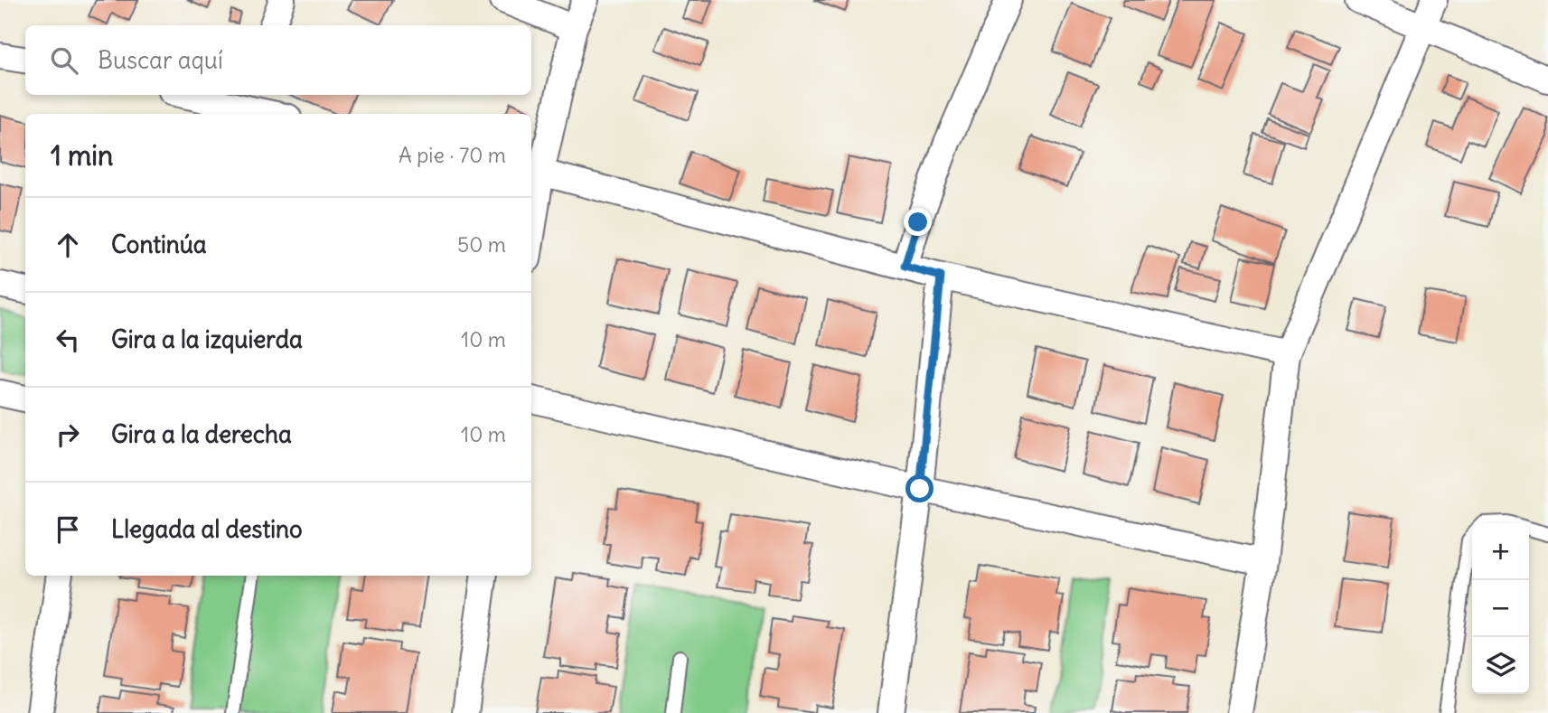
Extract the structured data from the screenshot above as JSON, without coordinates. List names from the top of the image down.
{
  "page": {
    "search": "Buscar aquí",
    "heading": ["1 min", "A pie · 70 m"],
    "list": [
      ["Continúa", "50 m"],
      ["Gira a la izquierda", "10 m"],
      ["Gira a la derecha", "10 m"],
      "Llegada al destino"
    ],
    "map_buttons": ["+", "−"]
  }
}
